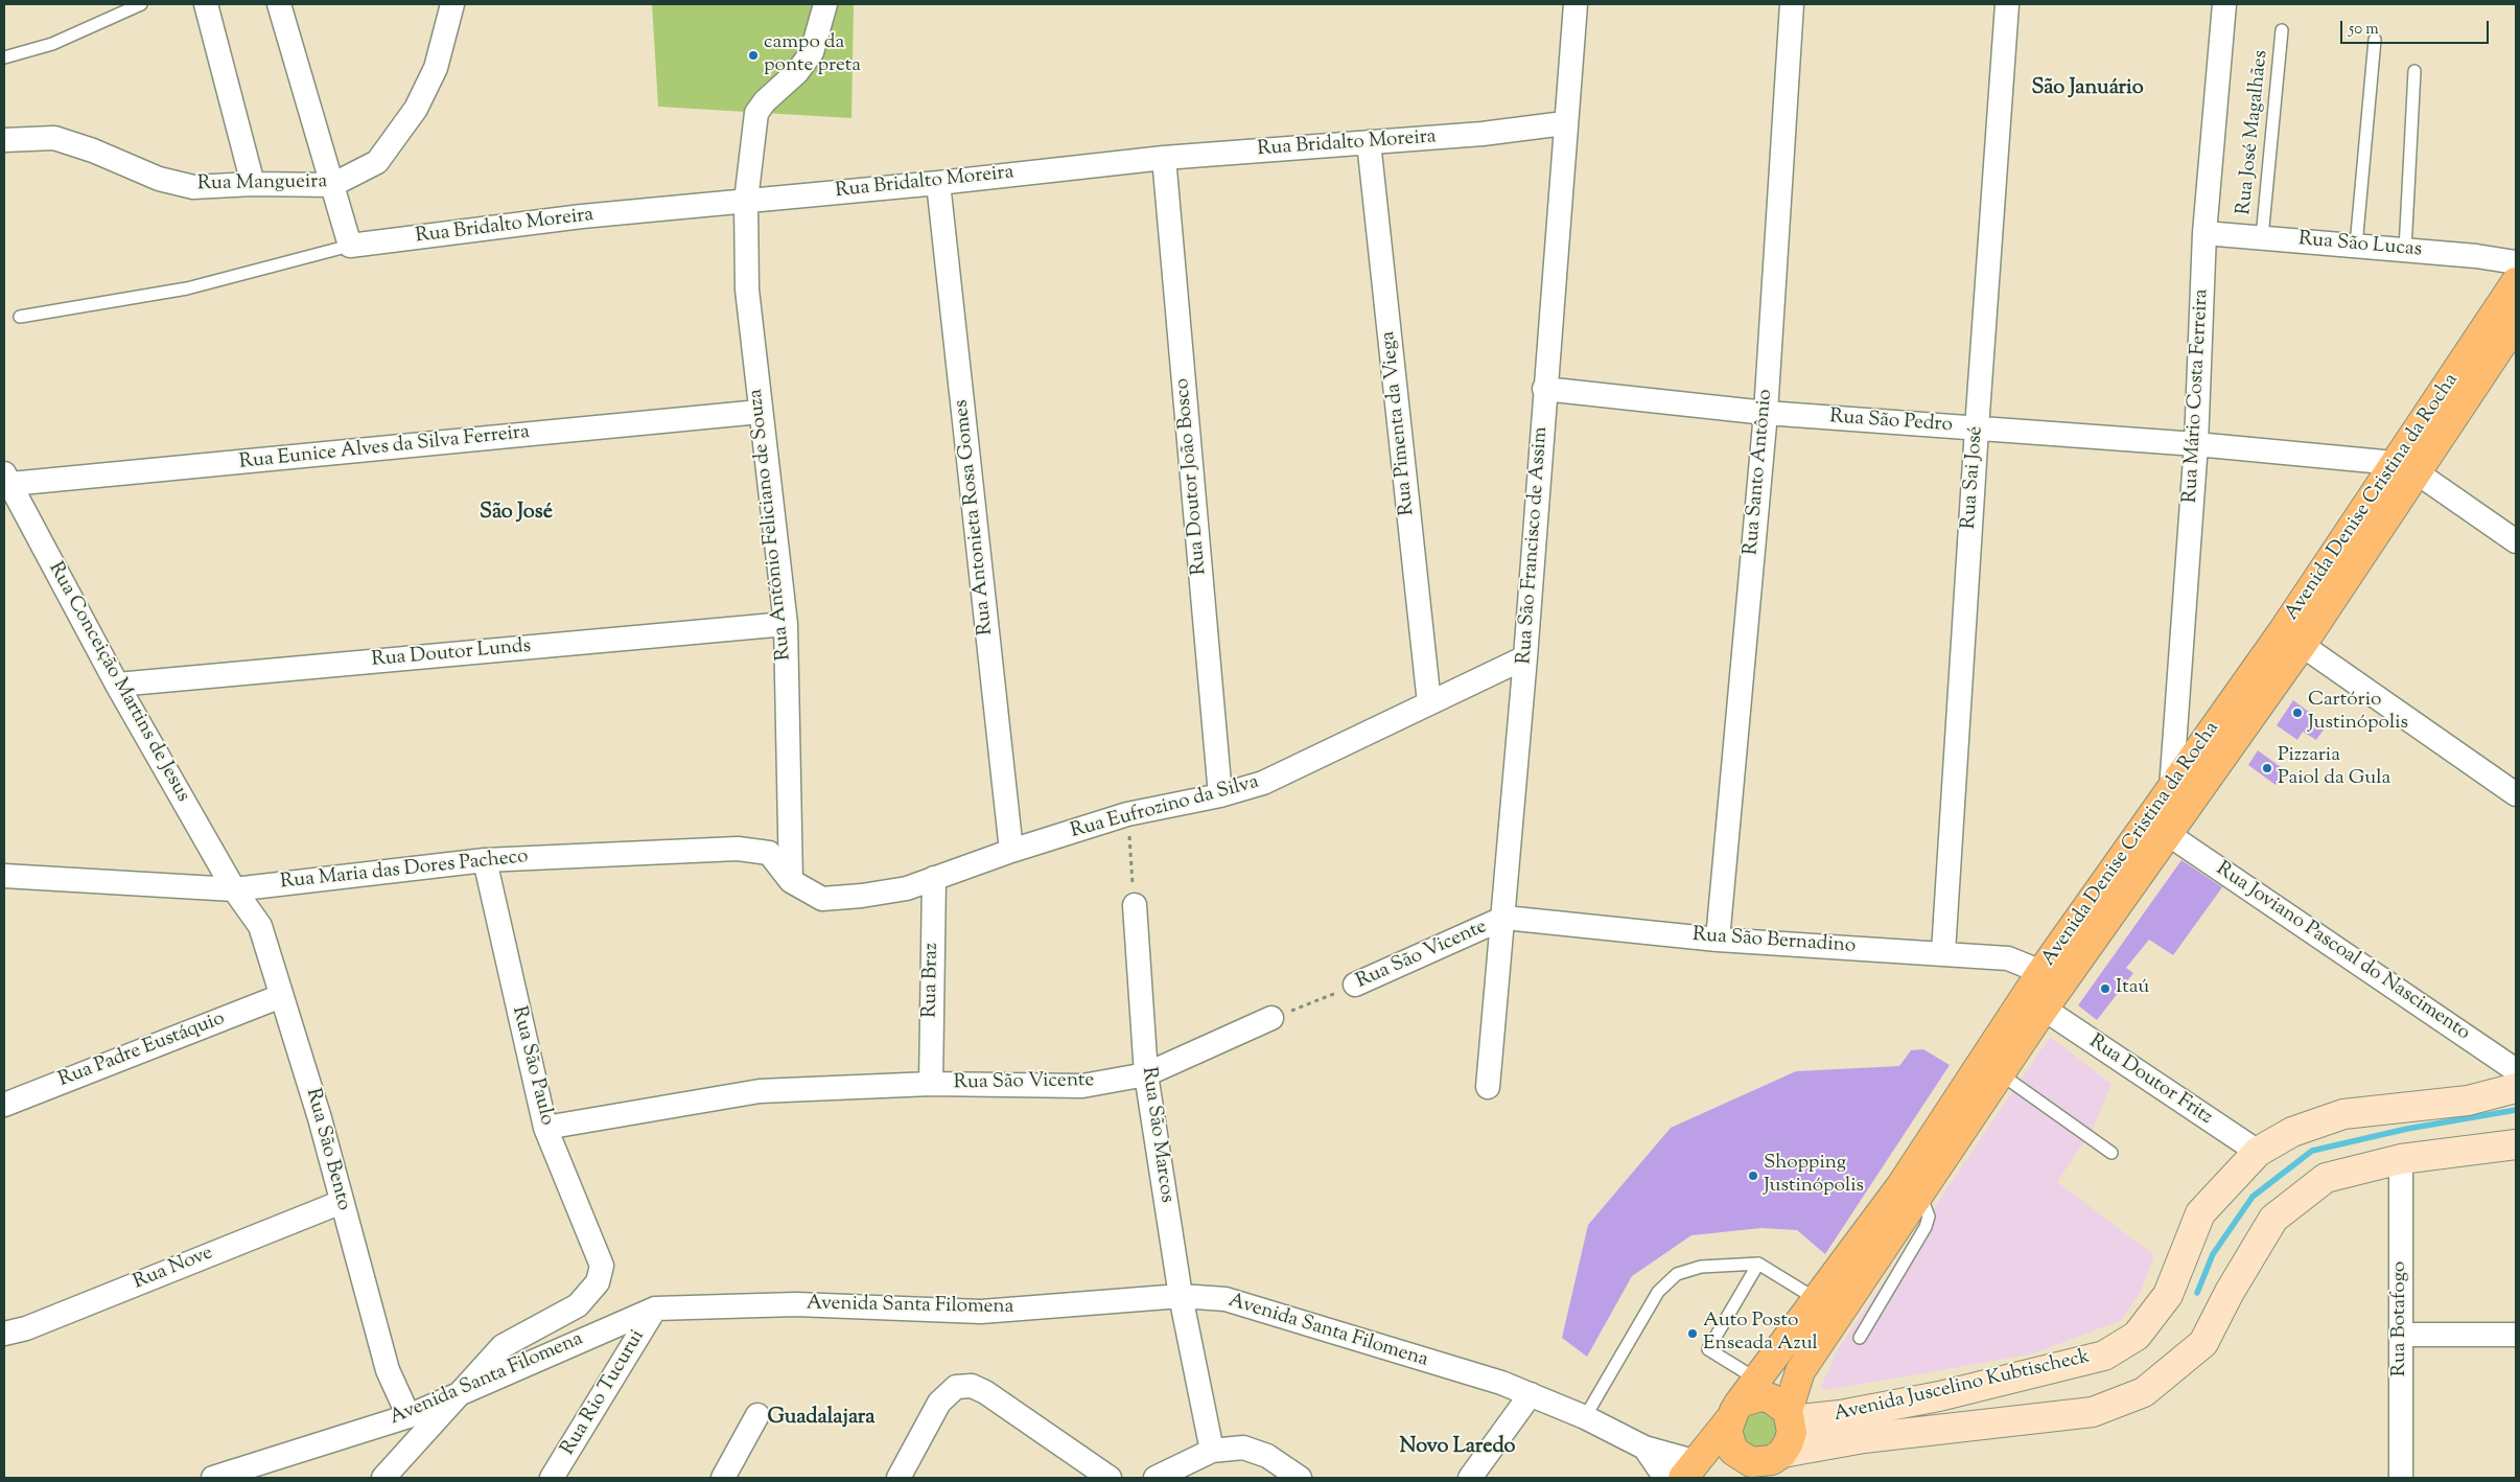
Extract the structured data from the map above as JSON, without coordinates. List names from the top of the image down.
{
  "streets": {
    "highway": ["Avenida Denise Cristina da Rocha"],
    "street": [
      "Rua Bridalto Moreira",
      "Rua Mangueira",
      "Rua São Lucas",
      "Rua Mário Costa Ferreira",
      "Rua São Pedro",
      "Rua Pimenta da Viega",
      "Rua Eunice Alves da Silva Ferreira",
      "Rua Santo Antônio",
      "Rua Doutor João Bosco",
      "Rua Sai José",
      "Rua Antonieta Rosa Gomes",
      "Rua Antônio Feliciano de Souza",
      "Rua São Francisco de Assim",
      "Rua Doutor Lunds",
      "Rua Conceição Martins de Jesus",
      "Rua Eufrozino da Silva",
      "Rua Maria das Dores Pacheco",
      "Rua São Bernadino",
      "Rua Joviano Pascoal do Nascimento",
      "Rua São Vicente",
      "Rua Braz",
      "Rua Padre Eustáquio",
      "Rua São Paulo",
      "Rua Doutor Fritz",
      "Rua São Marcos",
      "Rua São Bento",
      "Rua Nove",
      "Avenida Santa Filomena",
      "Rua Botafogo",
      "Avenida Juscelino Kubtischeck",
      "Rua Rio Tucurui"
    ],
    "lane": ["Rua José Magalhães"]
  },
  "crossings": [
    ["Rua José Magalhães", "Rua São Lucas"],
    ["Rua Bridalto Moreira", "Rua Pimenta da Viega"],
    ["Rua Bridalto Moreira", "Rua Doutor João Bosco"],
    ["Rua Bridalto Moreira", "Rua Antonieta Rosa Gomes"],
    ["Rua Bridalto Moreira", "Rua Antônio Feliciano de Souza"],
    ["Rua Bridalto Moreira", "Rua São Francisco de Assim"],
    ["Rua São Lucas", "Rua Mário Costa Ferreira"],
    ["Rua Mário Costa Ferreira", "Rua São Pedro"],
    ["Rua Mário Costa Ferreira", "Avenida Denise Cristina da Rocha"],
    ["Rua São Pedro", "Rua Santo Antônio"],
    ["Rua São Pedro", "Rua Sai José"],
    ["Rua São Pedro", "Avenida Denise Cristina da Rocha"],
    ["Rua São Pedro", "Rua São Francisco de Assim"],
    ["Rua Pimenta da Viega", "Rua Eufrozino da Silva"],
    ["Rua Eunice Alves da Silva Ferreira", "Rua Antônio Feliciano de Souza"],
    ["Rua Eunice Alves da Silva Ferreira", "Rua Conceição Martins de Jesus"],
    ["Rua Santo Antônio", "Rua São Bernadino"],
    ["Rua Doutor João Bosco", "Rua Eufrozino da Silva"],
    ["Rua Sai José", "Rua São Bernadino"],
    ["Avenida Denise Cristina da Rocha", "Rua São Bernadino"],
    ["Avenida Denise Cristina da Rocha", "Rua Joviano Pascoal do Nascimento"],
    ["Avenida Denise Cristina da Rocha", "Rua Doutor Fritz"],
    ["Avenida Denise Cristina da Rocha", "Avenida Santa Filomena"],
    ["Avenida Denise Cristina da Rocha", "Avenida Juscelino Kubtischeck"],
    ["Rua Antonieta Rosa Gomes", "Rua Eufrozino da Silva"],
    ["Rua Antônio Feliciano de Souza", "Rua Doutor Lunds"],
    ["Rua Antônio Feliciano de Souza", "Rua Eufrozino da Silva"],
    ["Rua Antônio Feliciano de Souza", "Rua Maria das Dores Pacheco"],
    ["Rua São Francisco de Assim", "Rua Eufrozino da Silva"],
    ["Rua São Francisco de Assim", "Rua São Bernadino"],
    ["Rua São Francisco de Assim", "Rua São Vicente"],
    ["Rua Doutor Lunds", "Rua Conceição Martins de Jesus"],
    ["Rua Conceição Martins de Jesus", "Rua Maria das Dores Pacheco"],
    ["Rua Conceição Martins de Jesus", "Rua São Bento"],
    ["Rua Eufrozino da Silva", "Rua Maria das Dores Pacheco"],
    ["Rua Eufrozino da Silva", "Rua Braz"],
    ["Rua Maria das Dores Pacheco", "Rua São Paulo"],
    ["Rua Maria das Dores Pacheco", "Rua São Bento"],
    ["Rua São Bernadino", "Rua São Vicente"],
    ["Rua São Vicente", "Rua Braz"],
    ["Rua São Vicente", "Rua São Paulo"],
    ["Rua São Vicente", "Rua São Marcos"],
    ["Rua Padre Eustáquio", "Rua São Bento"],
    ["Rua São Paulo", "Avenida Santa Filomena"],
    ["Rua Doutor Fritz", "Avenida Juscelino Kubtischeck"],
    ["Rua São Marcos", "Avenida Santa Filomena"],
    ["Rua São Bento", "Rua Nove"],
    ["Rua São Bento", "Avenida Santa Filomena"],
    ["Avenida Santa Filomena", "Rua Rio Tucurui"],
    ["Rua Botafogo", "Avenida Juscelino Kubtischeck"]
  ],
  "districts": [
    "São Januário",
    "São José",
    "Guadalajara",
    "Novo Laredo"
  ],
  "places": [
    "campo da ponte preta",
    "Cartório Justinópolis",
    "Pizzaria Paiol da Gula",
    "Itaú",
    "Shopping Justinópolis",
    "Auto Posto Enseada Azul"
  ],
  "scale_bar": "50 m"
}
